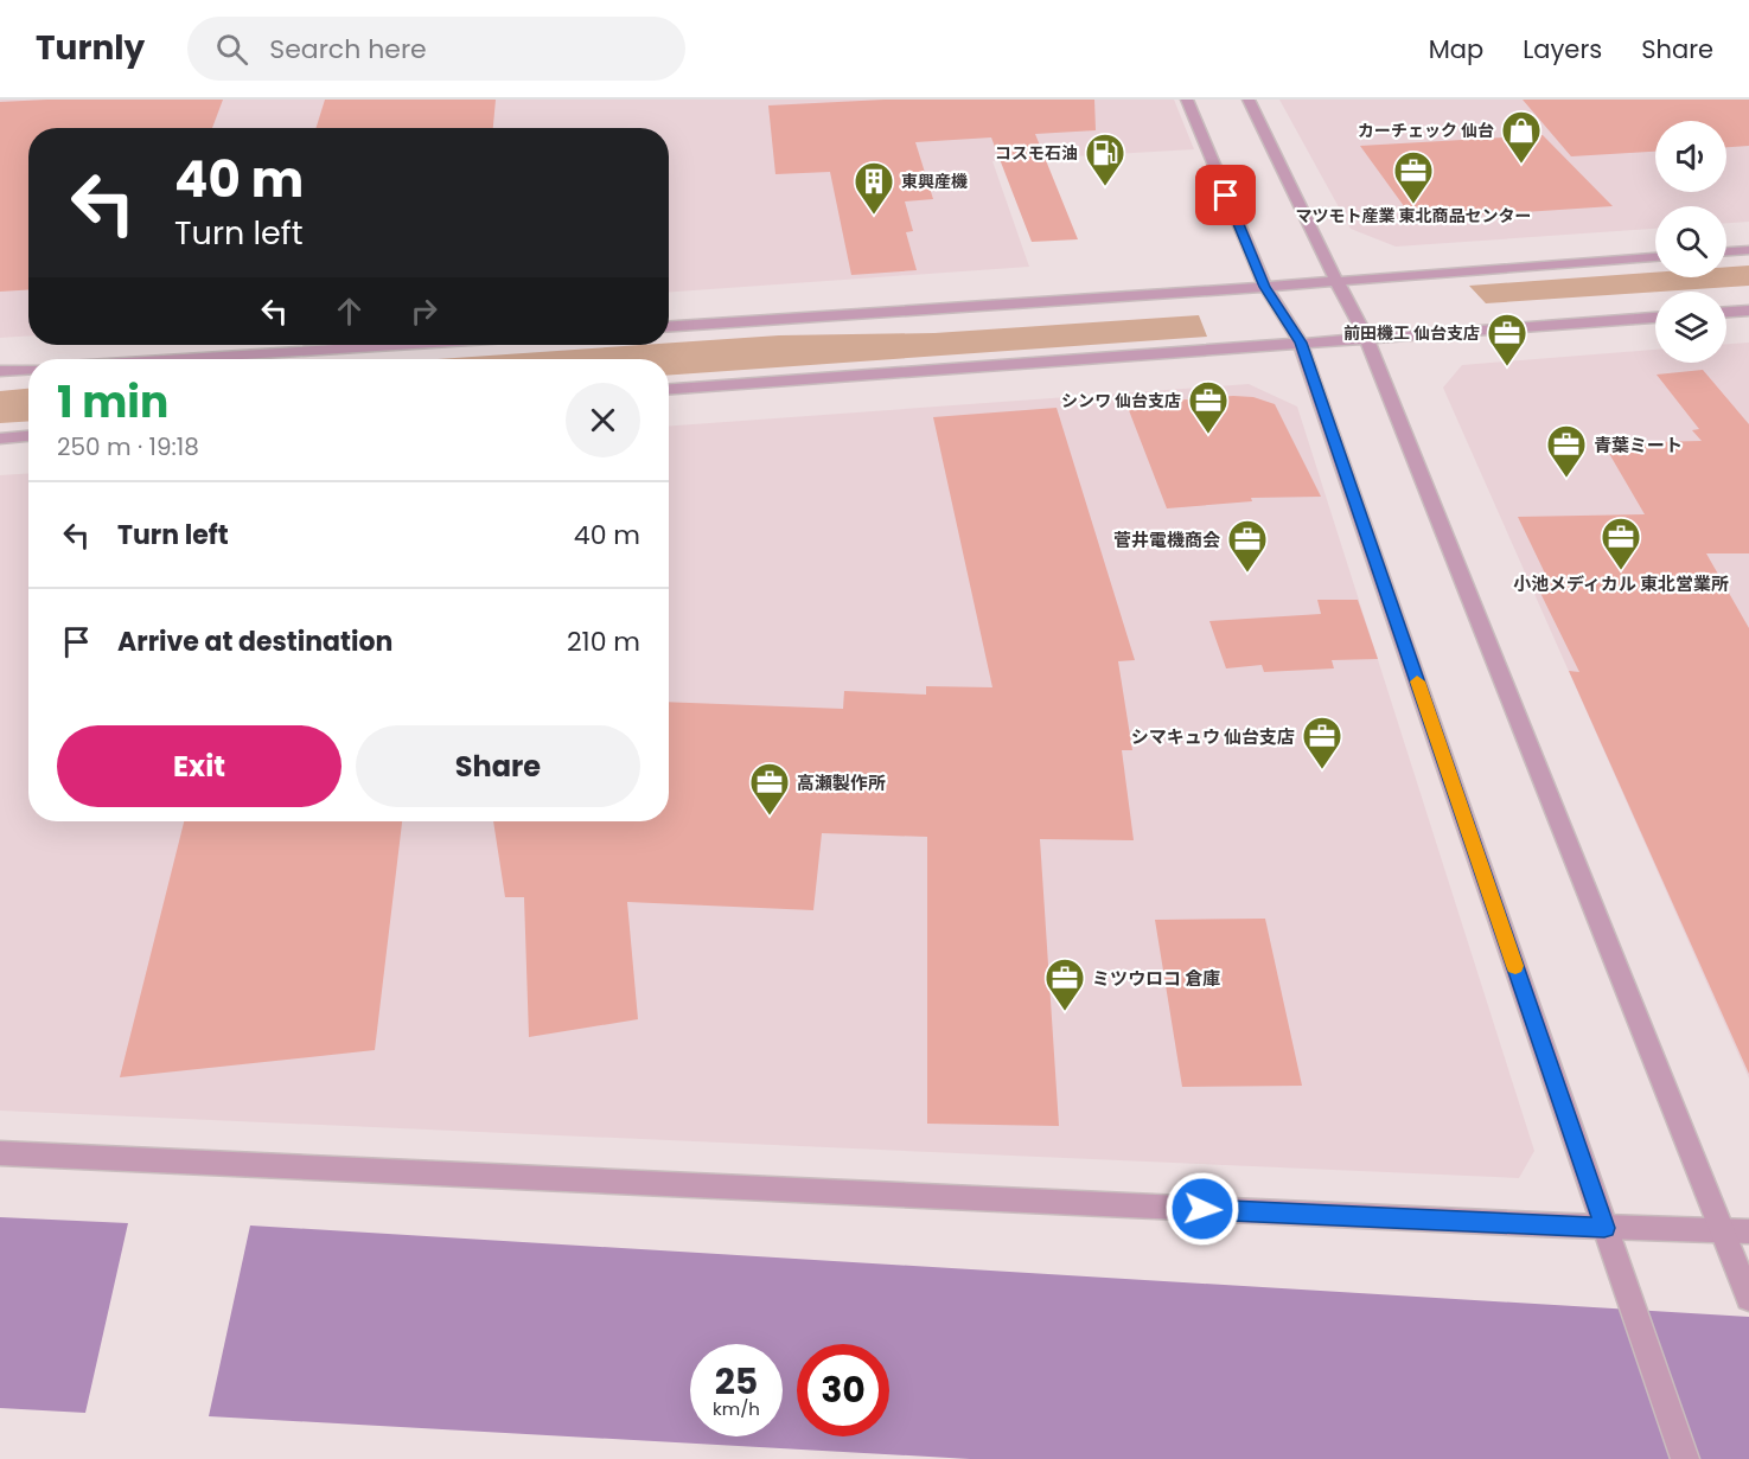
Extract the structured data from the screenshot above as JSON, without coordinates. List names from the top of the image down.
{
  "places": {
    "shop": ["カーチェック 仙台"],
    "fuel station": ["コスモ石油"],
    "office": [
      "マツモト産業 東北商品センター",
      "前田機工 仙台支店",
      "シンワ 仙台支店",
      "青葉ミート",
      "小池メディカル 東北営業所",
      "菅井電機商会",
      "シマキュウ 仙台支店",
      "高瀬製作所",
      "ミツウロコ 倉庫"
    ],
    "building": ["東興産機"]
  },
  "page": {
    "header": "Turnly",
    "search": "Search here",
    "nav": ["Map", "Layers", "Share"],
    "turn": ["40 m", "Turn left"],
    "heading": ["1 min", "250 m · 19:18"],
    "list": [
      {
        "name": "Turn left",
        "value": "40 m"
      },
      {
        "name": "Arrive at destination",
        "value": "210 m"
      }
    ],
    "buttons": ["Exit", "Share"],
    "speed": "25 km/h",
    "limit": "30"
  }
}
